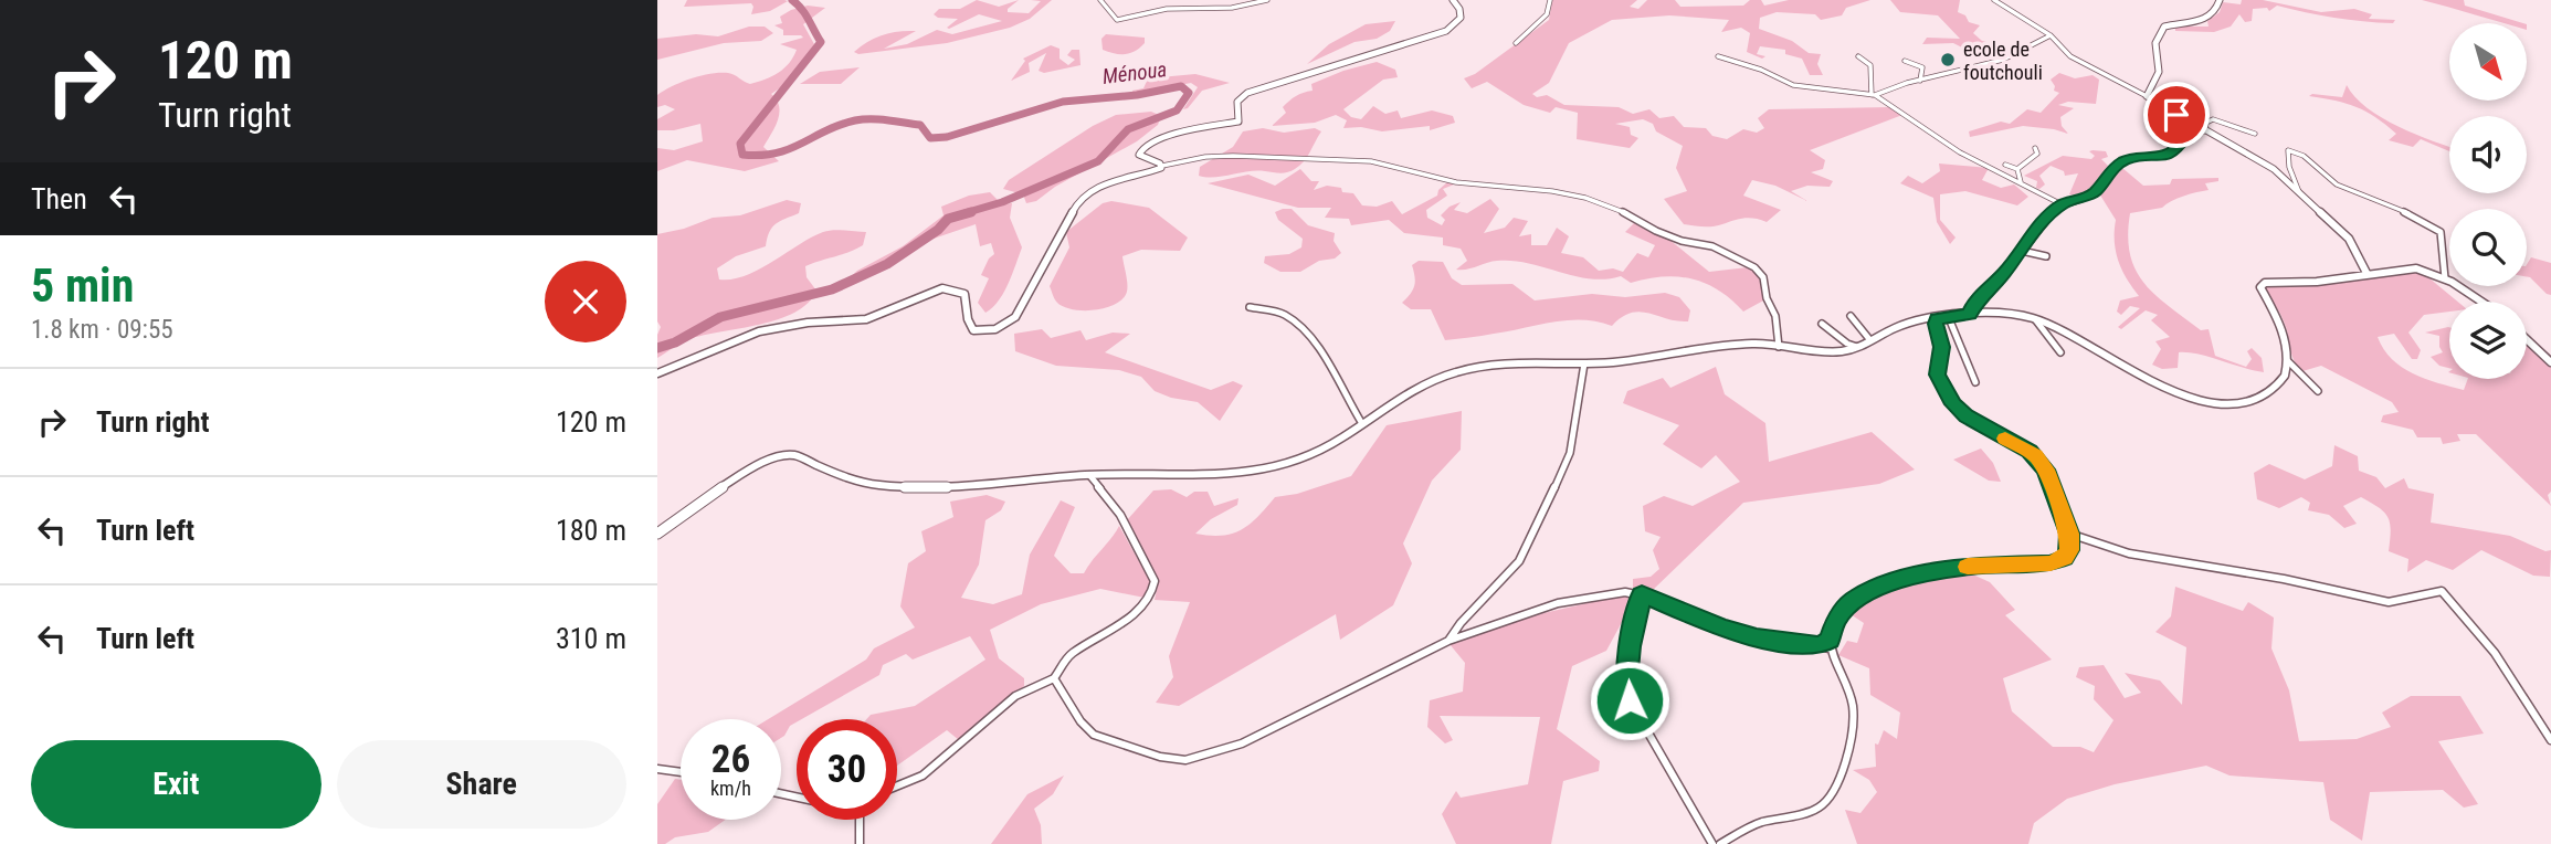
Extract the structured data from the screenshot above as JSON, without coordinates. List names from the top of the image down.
{
  "water": ["Ménoua"],
  "places": ["ecole de foutchouli"],
  "north": "bottom right",
  "page": {
    "turn": ["120 m", "Turn right"],
    "then": "Then",
    "heading": ["5 min", "1.8 km · 09:55"],
    "list": [
      {
        "name": "Turn right",
        "value": "120 m"
      },
      {
        "name": "Turn left",
        "value": "180 m"
      },
      {
        "name": "Turn left",
        "value": "310 m"
      }
    ],
    "speed": "26 km/h",
    "limit": "30",
    "buttons": ["Exit", "Share"]
  }
}
